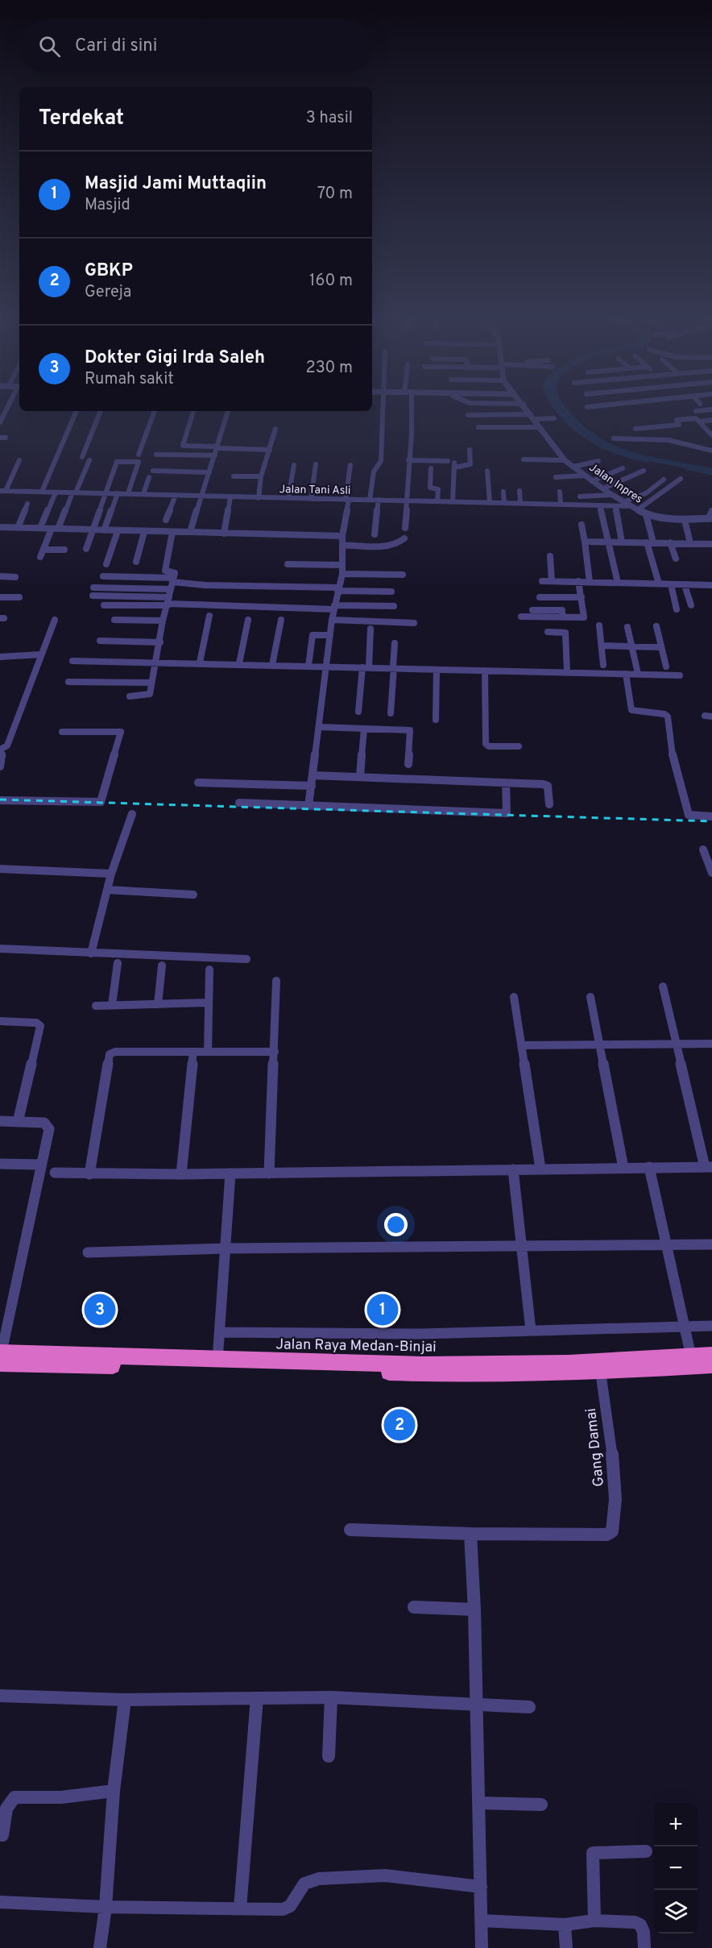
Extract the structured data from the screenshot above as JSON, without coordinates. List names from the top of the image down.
{
  "streets": {
    "highway": ["Jalan Raya Medan-Binjai"],
    "street": ["Jalan Inpres", "Jalan Tani Asli", "Gang Damai"]
  },
  "crossings": [
    ["Jalan Inpres", "Jalan Tani Asli"],
    ["Jalan Raya Medan-Binjai", "Gang Damai"]
  ],
  "page": {
    "search": "Cari di sini",
    "heading": ["Terdekat", "3 hasil"],
    "list": [
      {
        "mark": "1",
        "name": "Masjid Jami Muttaqiin",
        "note": "Masjid",
        "value": "70 m"
      },
      {
        "mark": "2",
        "name": "GBKP",
        "note": "Gereja",
        "value": "160 m"
      },
      {
        "mark": "3",
        "name": "Dokter Gigi Irda Saleh",
        "note": "Rumah sakit",
        "value": "230 m"
      }
    ],
    "pins": ["1", "3", "2"],
    "map_buttons": ["+", "−"]
  }
}
